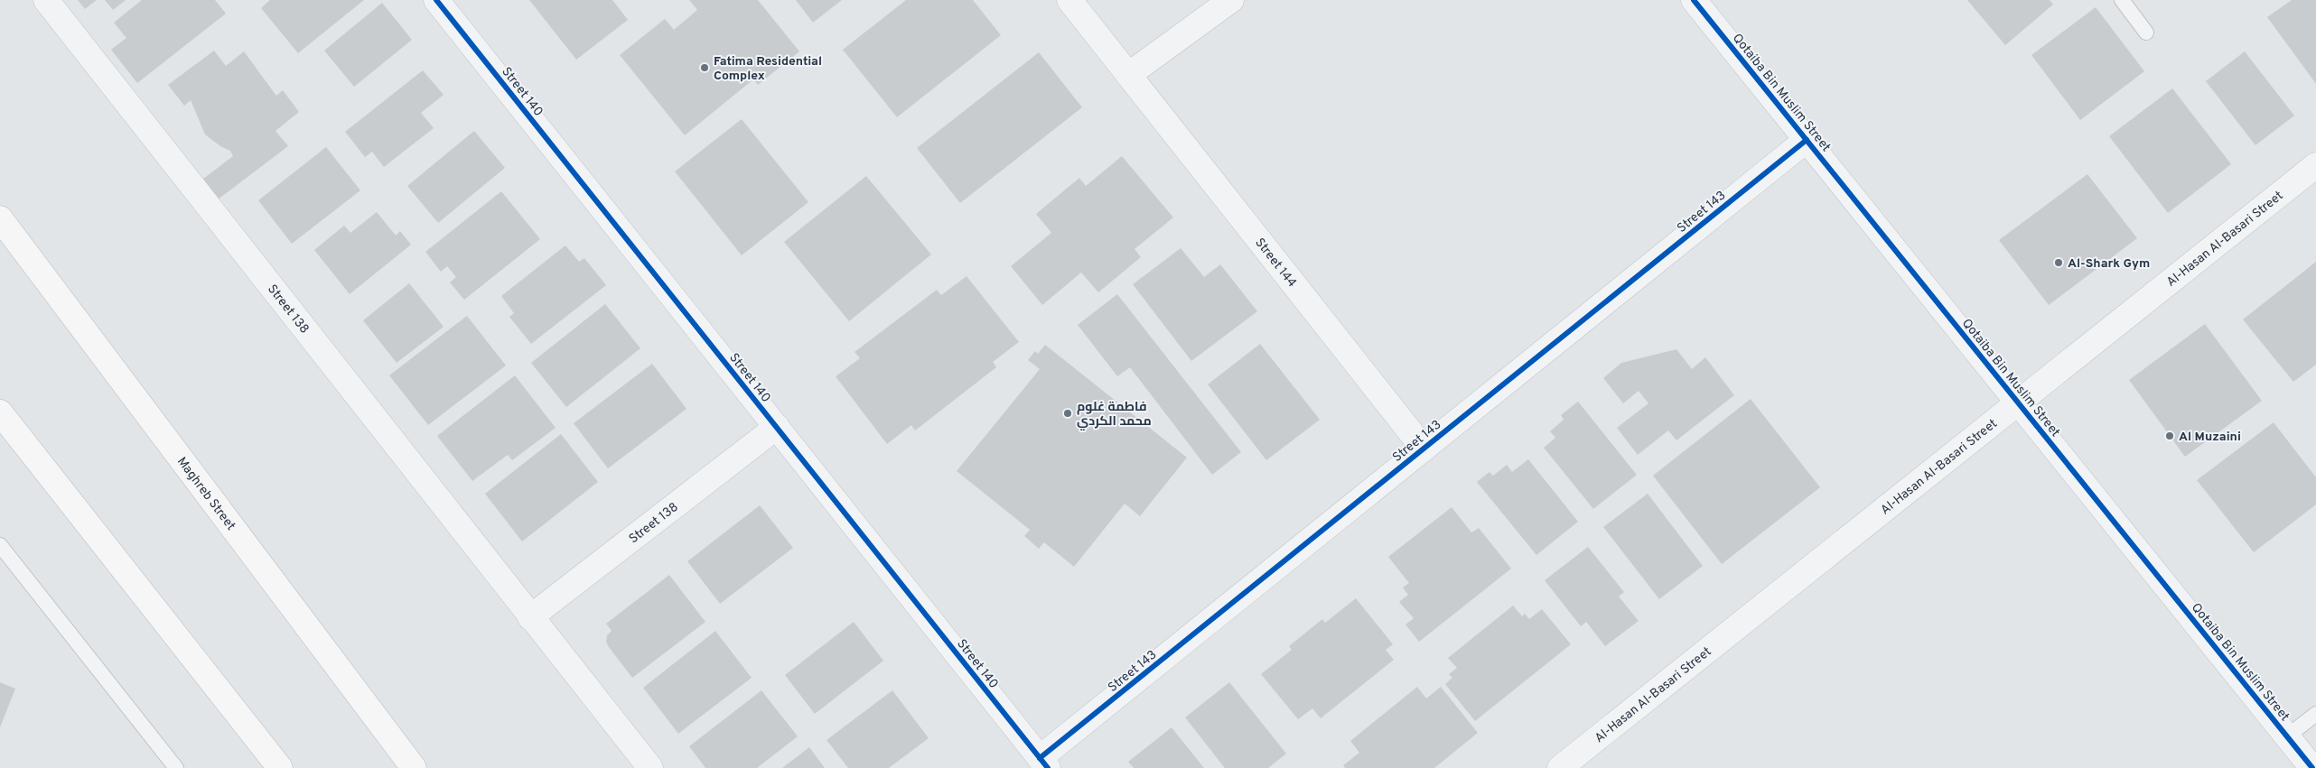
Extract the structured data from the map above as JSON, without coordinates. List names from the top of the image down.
{
  "streets": {
    "highway": ["Maghreb Street"],
    "street": [
      "Street 140",
      "Qotaiba Bin Muslim Street",
      "Street 143",
      "Al-Hasan Al-Basari Street",
      "Street 144",
      "Street 138"
    ]
  },
  "crossings": [
    ["Street 140", "Street 143"],
    ["Street 140", "Street 138"],
    ["Qotaiba Bin Muslim Street", "Street 143"],
    ["Qotaiba Bin Muslim Street", "Al-Hasan Al-Basari Street"],
    ["Street 143", "Street 144"]
  ],
  "places": [
    "Fatima Residential Complex",
    "Al-Shark Gym",
    "فاطمة غلوم محمد الكردي",
    "Al Muzaini"
  ]
}
